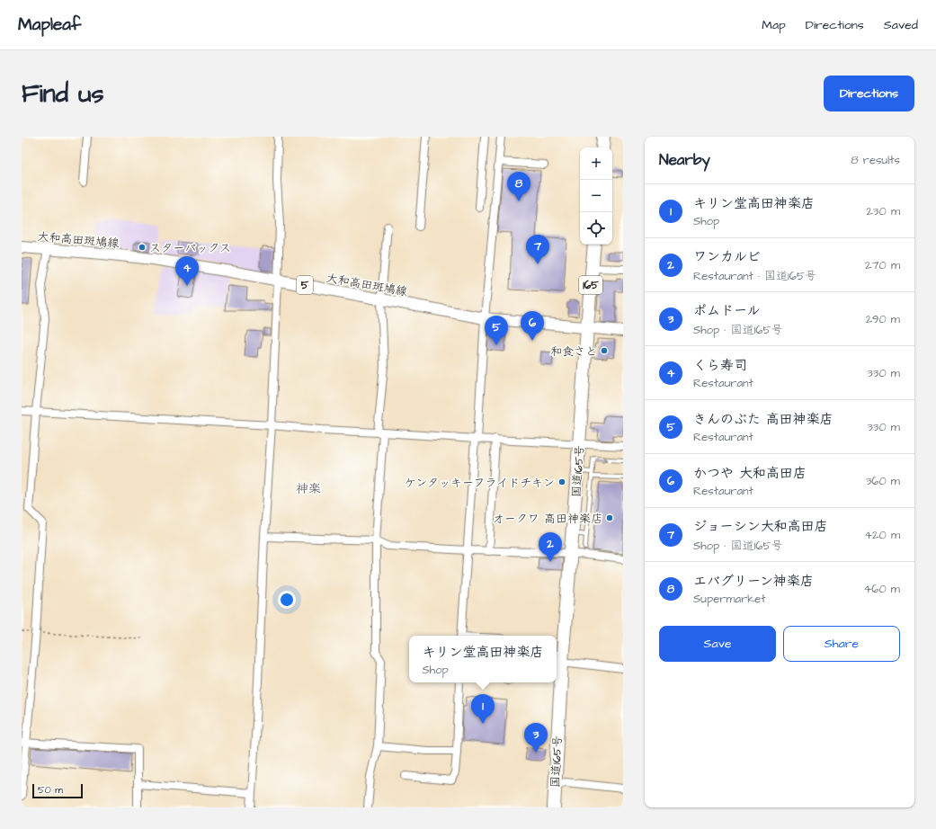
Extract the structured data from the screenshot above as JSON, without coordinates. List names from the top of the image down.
{
  "streets": {
    "highway": ["165", "国道165号"],
    "main road": ["大和高田斑鳩線", "5"]
  },
  "crossings": [
    ["大和高田斑鳩線", "国道165号"]
  ],
  "districts": ["神楽"],
  "places": [
    "スターバックス",
    "和食さと",
    "ケンタッキーフライドチキン",
    "オークワ 高田神楽店"
  ],
  "scale_bar": "50 m",
  "page": {
    "header": "Mapleaf",
    "nav": ["Map", "Directions", "Saved"],
    "buttons": [
      "Directions",
      ["Save", "Share"]
    ],
    "title": "Find us",
    "heading": ["Nearby", "8 results"],
    "map_buttons": ["+", "−"],
    "pins": [
      "8",
      "7",
      "4",
      "6",
      "5",
      "2",
      "1",
      "3"
    ],
    "list": [
      {
        "mark": "1",
        "name": "キリン堂高田神楽店",
        "note": "Shop",
        "value": "230 m"
      },
      {
        "mark": "2",
        "name": "ワンカルビ",
        "note": "Restaurant · 国道165号",
        "value": "270 m"
      },
      {
        "mark": "3",
        "name": "ポムドール",
        "note": "Shop · 国道165号",
        "value": "290 m"
      },
      {
        "mark": "4",
        "name": "くら寿司",
        "note": "Restaurant",
        "value": "330 m"
      },
      {
        "mark": "5",
        "name": "きんのぶた 高田神楽店",
        "note": "Restaurant",
        "value": "330 m"
      },
      {
        "mark": "6",
        "name": "かつや 大和高田店",
        "note": "Restaurant",
        "value": "360 m"
      },
      {
        "mark": "7",
        "name": "ジョーシン大和高田店",
        "note": "Shop · 国道165号",
        "value": "420 m"
      },
      {
        "mark": "8",
        "name": "エバグリーン神楽店",
        "note": "Supermarket",
        "value": "460 m"
      }
    ],
    "popup": ["キリン堂高田神楽店", "Shop"],
    "scale": "50 m"
  }
}
